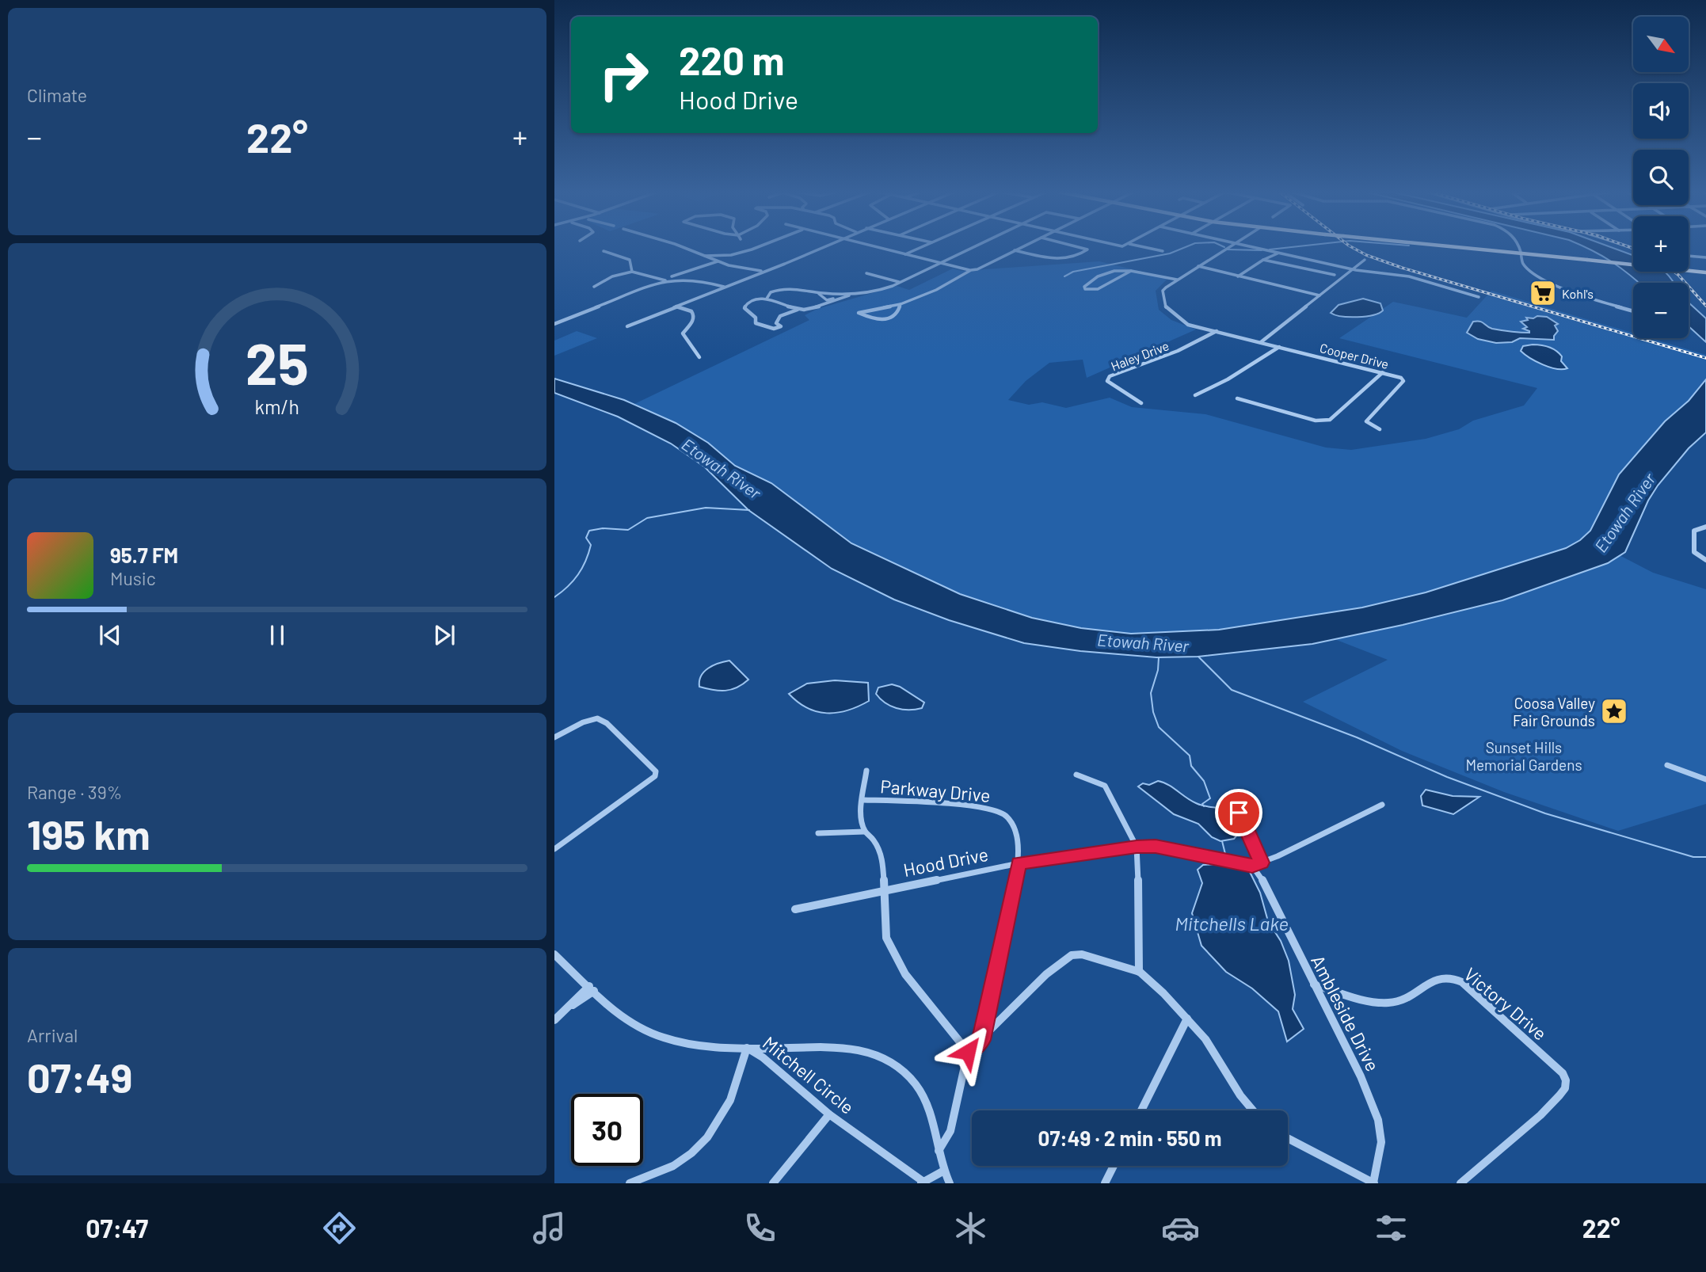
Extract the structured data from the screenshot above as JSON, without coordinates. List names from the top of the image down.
{
  "streets": {
    "street": [
      "Haley Drive",
      "Cooper Drive",
      "Parkway Drive",
      "Hood Drive",
      "Victory Drive",
      "Ambleside Drive",
      "Mitchell Circle"
    ]
  },
  "crossings": [
    ["Haley Drive", "Cooper Drive"],
    ["Parkway Drive", "Hood Drive"],
    ["Hood Drive", "Ambleside Drive"],
    ["Victory Drive", "Ambleside Drive"]
  ],
  "water": ["Etowah River", "Mitchells Lake"],
  "parks": ["Sunset Hills Memorial Gardens"],
  "places": {
    "supermarket": ["Kohl's"],
    "place": ["Coosa Valley Fair Grounds"]
  },
  "north": "bottom right",
  "page": {
    "tile": [
      "Climate",
      ["Range · 39%", "195 km"],
      ["Arrival", "07:49"]
    ],
    "map_buttons": ["+", "−"],
    "turn": ["220 m", "Hood Drive"],
    "heat": ["−", "22°", "+"],
    "song": ["95.7 FM", "Music"],
    "limit": "30",
    "trip": "07:49 · 2 min · 550 m",
    "tabs": ["07:47", "22°"],
    "gauge": ["25", "km/h"]
  }
}
